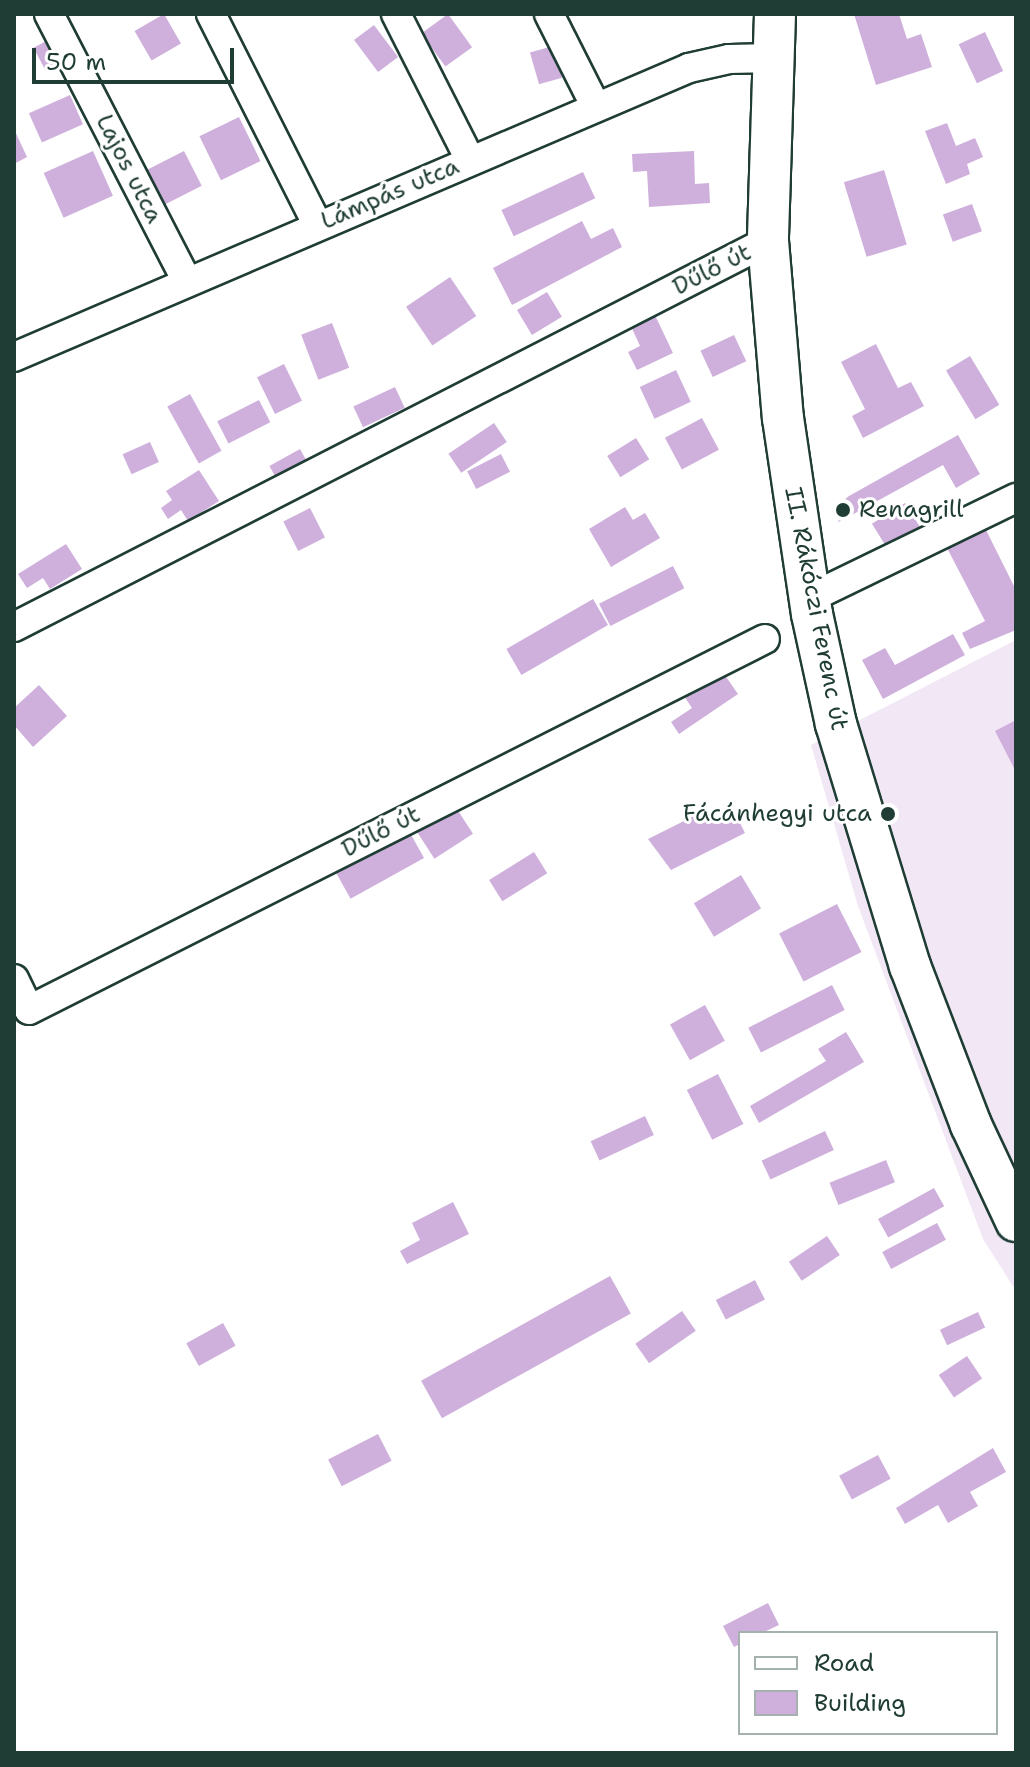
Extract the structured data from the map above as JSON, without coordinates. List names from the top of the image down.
{
  "streets": {
    "main road": ["II. Rákóczi Ferenc út"],
    "street": ["Lajos utca", "Lámpás utca", "Dűlő út"]
  },
  "crossings": [
    ["Lajos utca", "Lámpás utca"],
    ["Lámpás utca", "II. Rákóczi Ferenc út"],
    ["Dűlő út", "II. Rákóczi Ferenc út"]
  ],
  "places": ["Renagrill", "Fácánhegyi utca"],
  "legend": ["Road", "Building"],
  "scale_bar": "50 m"
}
